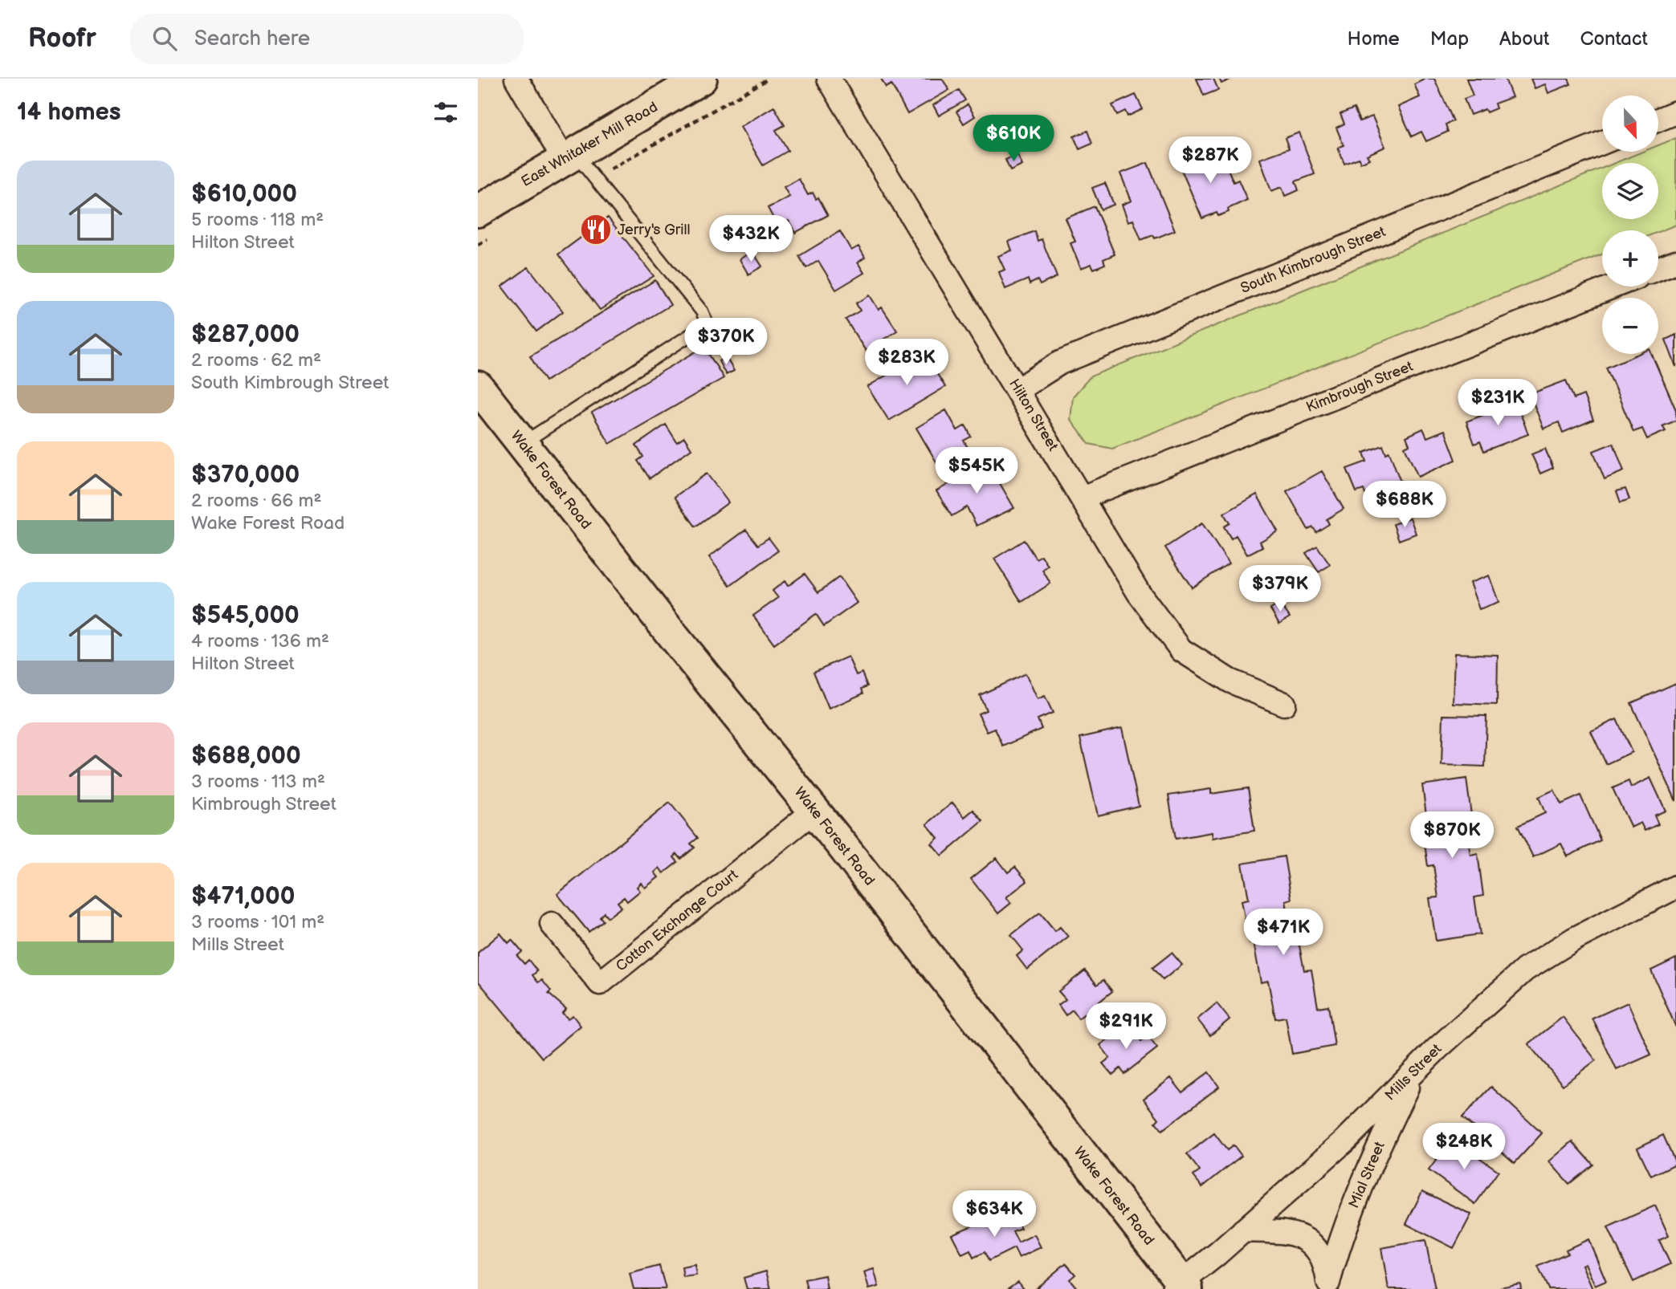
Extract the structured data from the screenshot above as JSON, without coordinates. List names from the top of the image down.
{
  "streets": {
    "main road": ["East Whitaker Mill Road", "Wake Forest Road"],
    "street": [
      "South Kimbrough Street",
      "Kimbrough Street",
      "Hilton Street",
      "Cotton Exchange Court",
      "Mills Street",
      "Mial Street"
    ]
  },
  "crossings": [
    ["South Kimbrough Street", "Hilton Street"],
    ["Kimbrough Street", "Hilton Street"],
    ["Wake Forest Road", "Cotton Exchange Court"],
    ["Wake Forest Road", "Mills Street"],
    ["Mills Street", "Mial Street"]
  ],
  "places": {
    "restaurant": ["Jerry's Grill"]
  },
  "north": "bottom",
  "page": {
    "header": "Roofr",
    "search": "Search here",
    "nav": [
      "Home",
      "Map",
      "About",
      "Contact"
    ],
    "heading": "14 homes",
    "map_buttons": ["+", "−"],
    "price": [
      "$610K",
      "$287K",
      "$432K",
      "$370K",
      "$283K",
      "$231K",
      "$545K",
      "$688K",
      "$379K",
      "$870K",
      "$471K",
      "$291K",
      "$248K",
      "$634K"
    ],
    "list": [
      {
        "name": "$610,000",
        "note": "5 rooms · 118 m² · Hilton Street"
      },
      {
        "name": "$287,000",
        "note": "2 rooms · 62 m² · South Kimbrough Street"
      },
      {
        "name": "$370,000",
        "note": "2 rooms · 66 m² · Wake Forest Road"
      },
      {
        "name": "$545,000",
        "note": "4 rooms · 136 m² · Hilton Street"
      },
      {
        "name": "$688,000",
        "note": "3 rooms · 113 m² · Kimbrough Street"
      },
      {
        "name": "$471,000",
        "note": "3 rooms · 101 m² · Mills Street"
      }
    ]
  }
}
